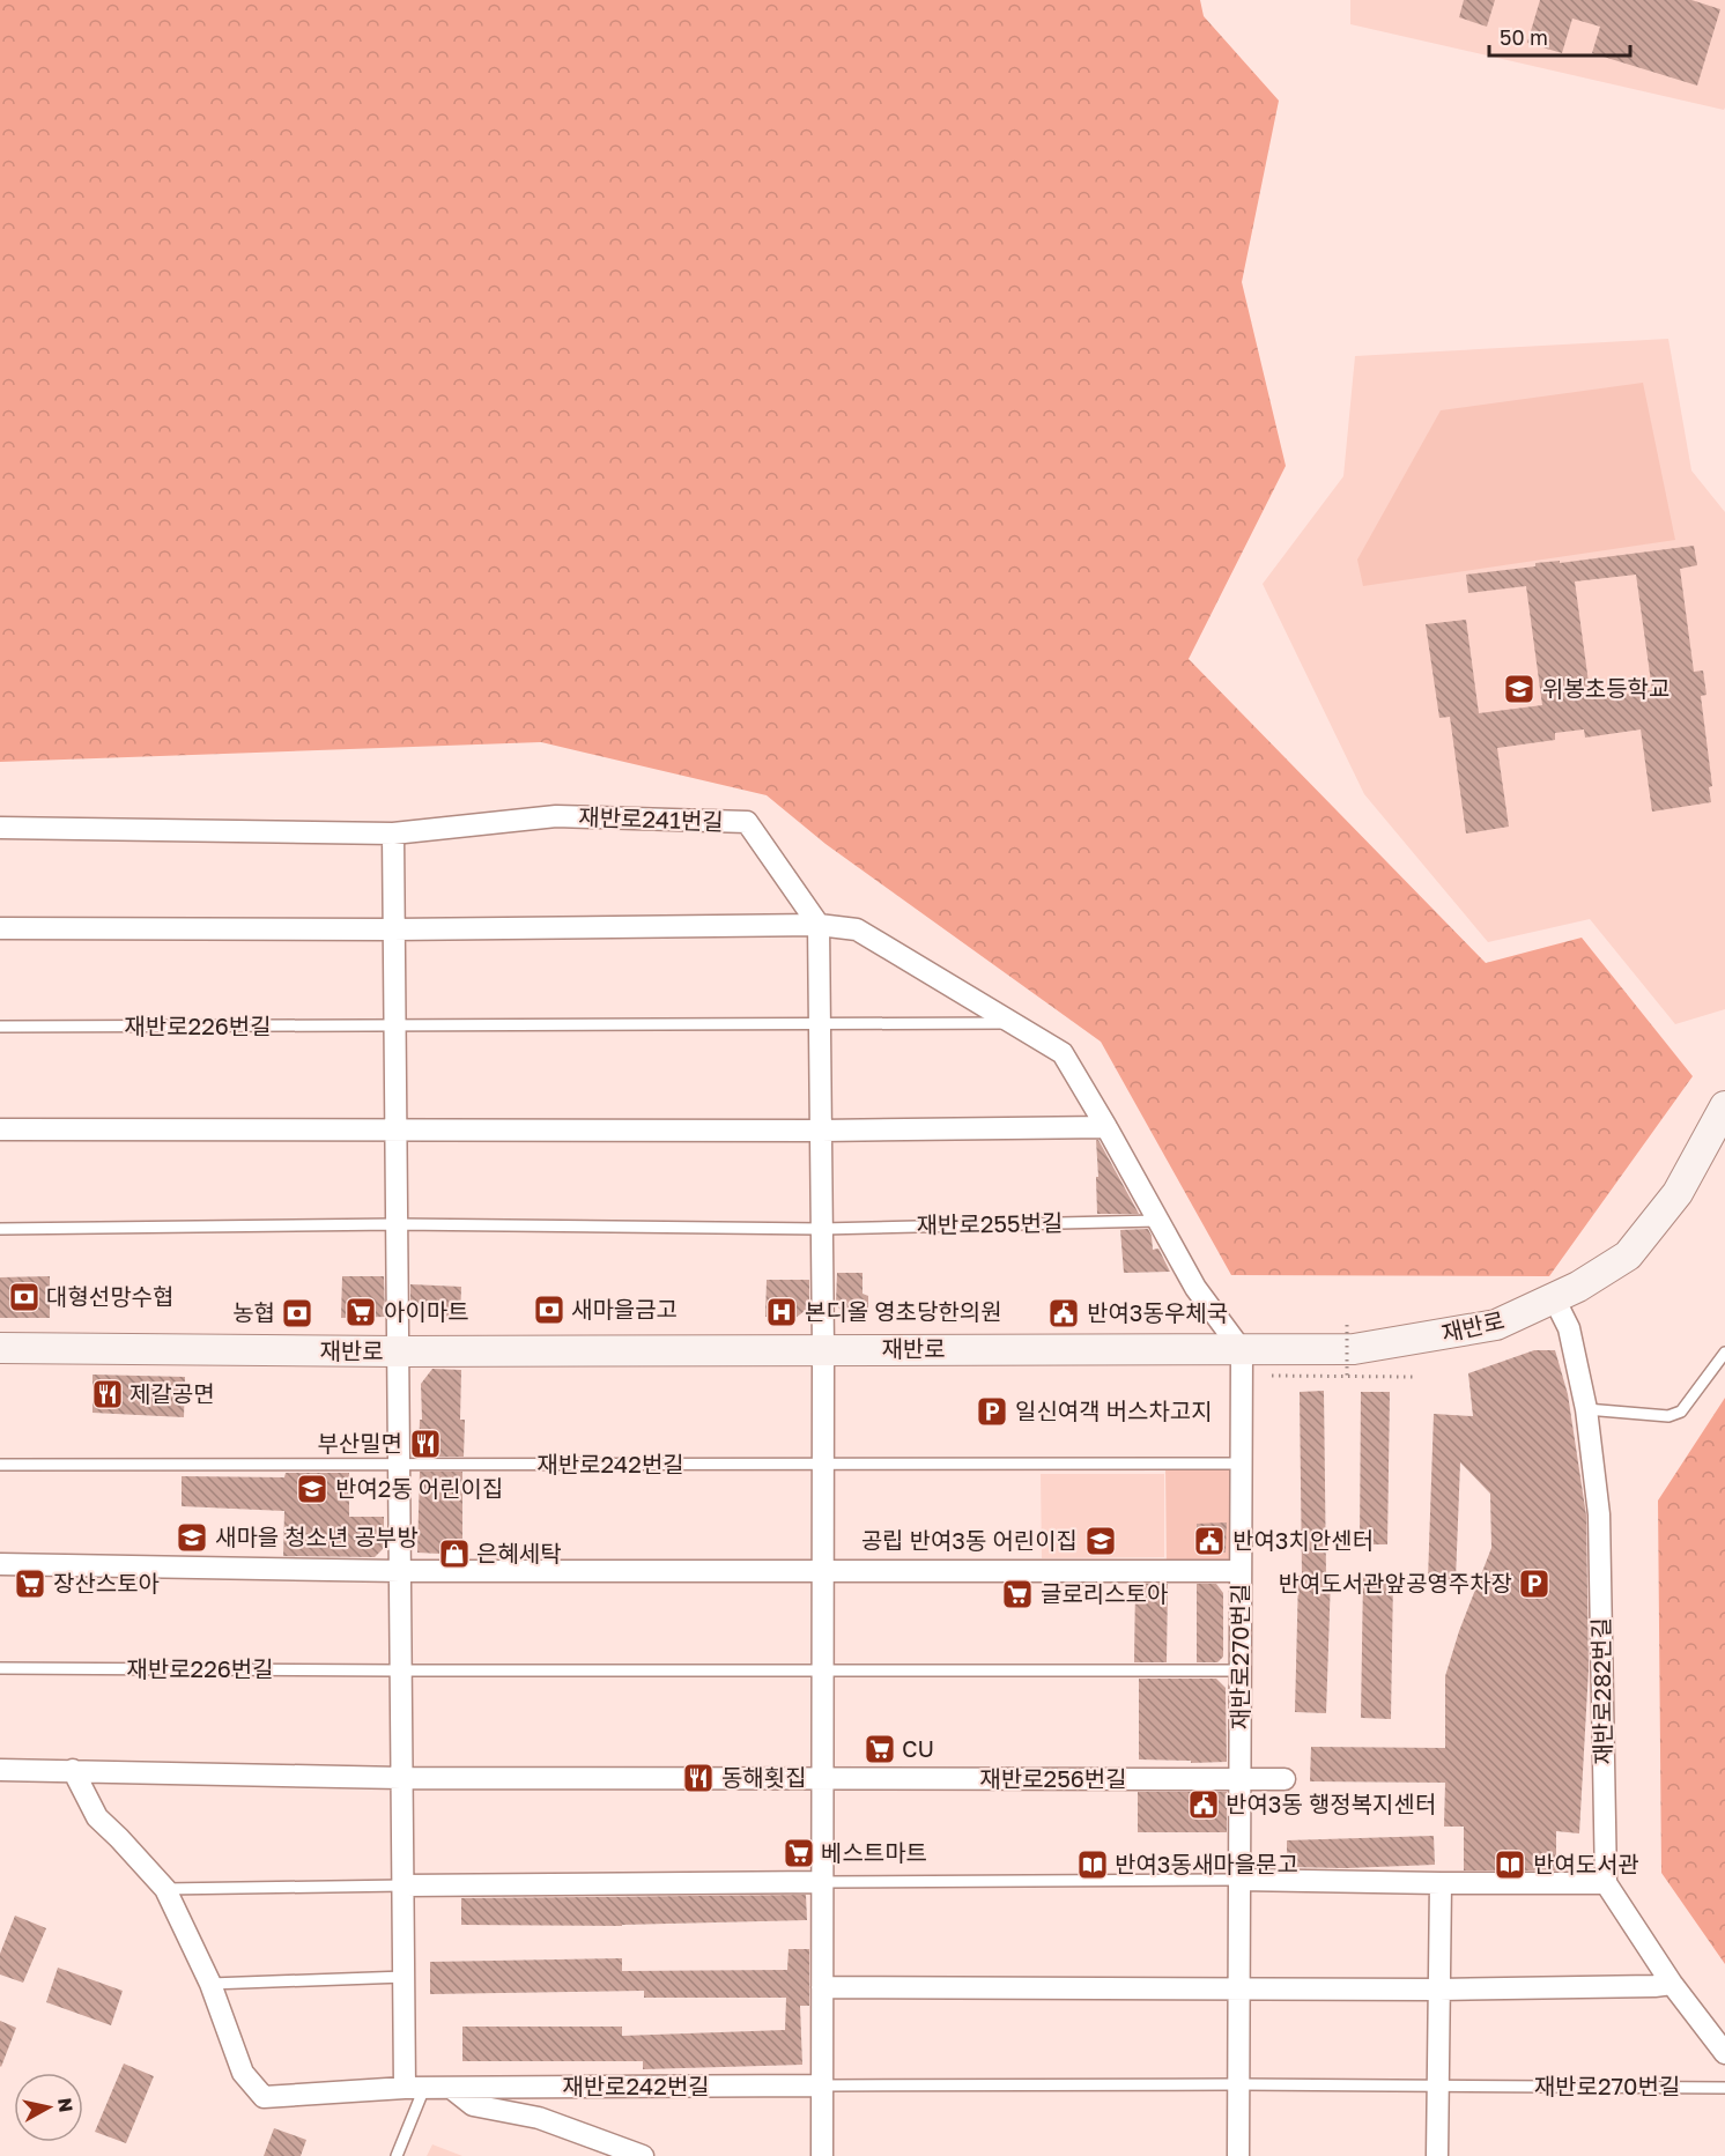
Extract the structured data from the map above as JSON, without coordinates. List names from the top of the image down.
{
  "streets": {
    "main road": ["재반로"],
    "street": [
      "재반로241번길",
      "재반로242번길",
      "재반로270번길",
      "재반로282번길",
      "재반로256번길"
    ],
    "lane": ["재반로226번길", "재반로255번길"]
  },
  "crossings": [
    ["재반로", "재반로270번길"],
    ["재반로", "재반로282번길"],
    ["재반로270번길", "재반로256번길"]
  ],
  "places": {
    "school or university": [
      "위봉초등학교",
      "반여2동 어린이집",
      "새마을 청소년 공부방",
      "공립 반여3동 어린이집"
    ],
    "bank": ["대형선망수협", "새마을금고", "농협"],
    "supermarket": [
      "아이마트",
      "장산스토아",
      "글로리스토아",
      "CU",
      "베스트마트"
    ],
    "hospital": ["본디올 영초당한의원"],
    "public building": ["반여3동우체국", "반여3치안센터", "반여3동 행정복지센터"],
    "restaurant": ["제갈공면", "부산밀면", "동해횟집"],
    "parking": ["일신여객 버스차고지", "반여도서관앞공영주차장"],
    "shop": ["은혜세탁"],
    "library": ["반여3동새마을문고", "반여도서관"]
  },
  "scale_bar": "50 m",
  "north": "right"
}
